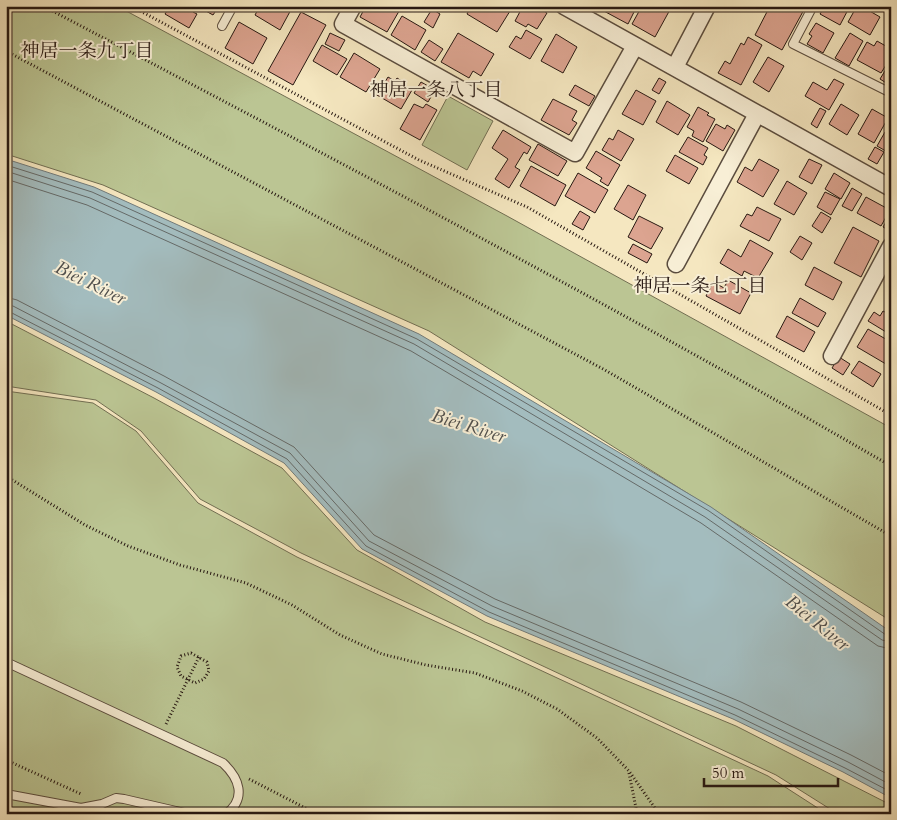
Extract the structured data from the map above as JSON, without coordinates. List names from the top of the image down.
{
  "districts": ["神居一条九丁目", "神居一条八丁目", "神居一条七丁目"],
  "water": ["Biei River"],
  "scale_bar": "50 m"
}
